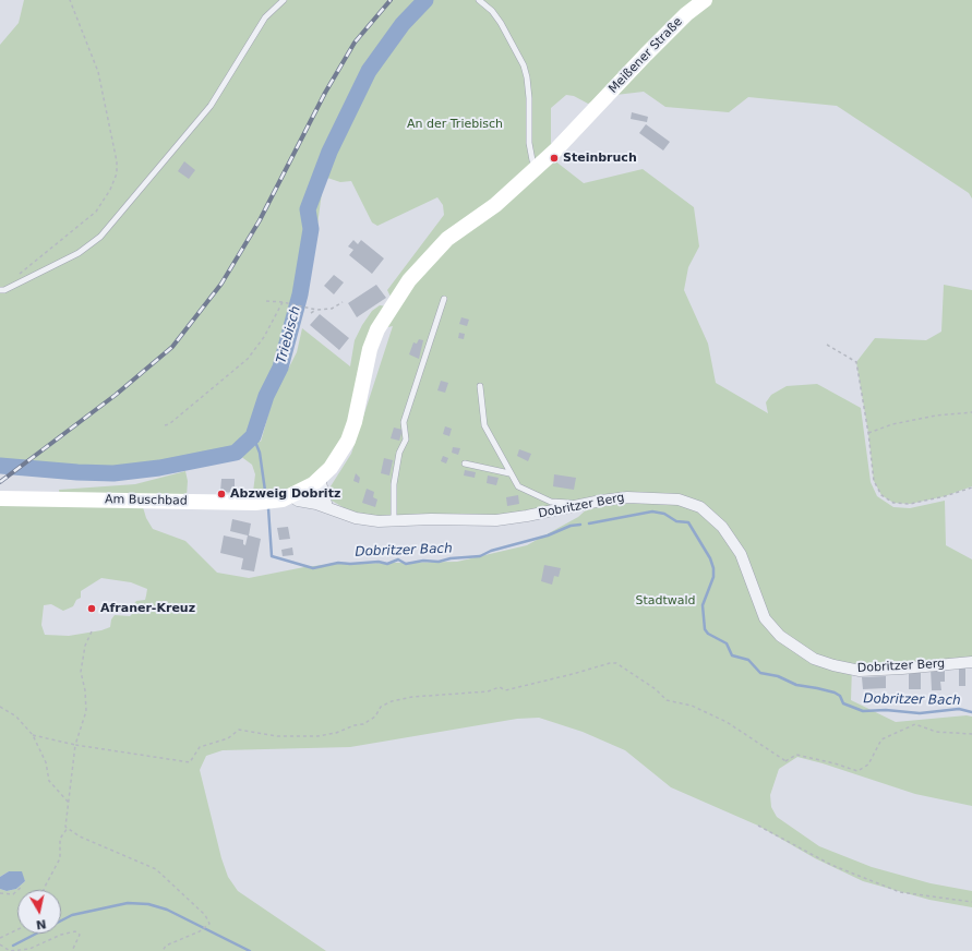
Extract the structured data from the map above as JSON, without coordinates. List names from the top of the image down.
{
  "streets": {
    "main road": ["Meißener Straße", "Am Buschbad"],
    "street": ["Dobritzer Berg"]
  },
  "crossings": [
    ["Meißener Straße", "Am Buschbad"],
    ["Meißener Straße", "Dobritzer Berg"],
    ["Am Buschbad", "Dobritzer Berg"]
  ],
  "water": ["Triebisch", "Dobritzer Bach"],
  "parks": ["An der Triebisch", "Stadtwald"],
  "places": ["Steinbruch", "Abzweig Dobritz", "Afraner-Kreuz"],
  "north": "bottom"
}
